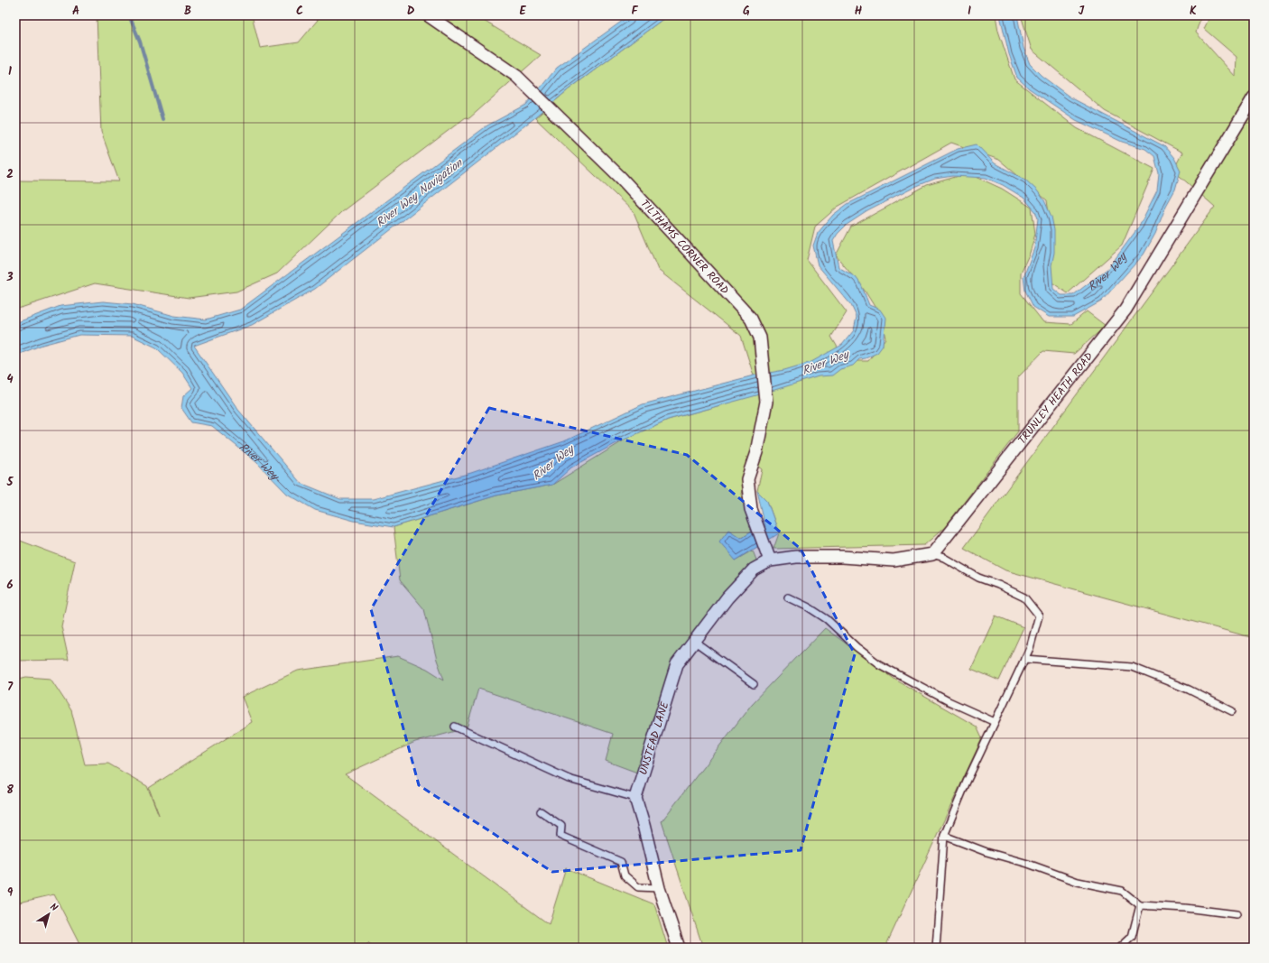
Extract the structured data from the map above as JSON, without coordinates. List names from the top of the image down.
{
  "streets": {
    "street": ["TILTHAMS CORNER ROAD", "TRUNLEY HEATH ROAD", "UNSTEAD LANE"]
  },
  "crossings": [
    ["TILTHAMS CORNER ROAD", "UNSTEAD LANE"]
  ],
  "water": ["River Wey Navigation", "River Wey"],
  "north": "top right",
  "grid": {
    "columns": [
      "A",
      "B",
      "C",
      "D",
      "E",
      "F",
      "G",
      "H",
      "I",
      "J",
      "K"
    ],
    "rows": [
      "1",
      "2",
      "3",
      "4",
      "5",
      "6",
      "7",
      "8",
      "9"
    ]
  }
}
